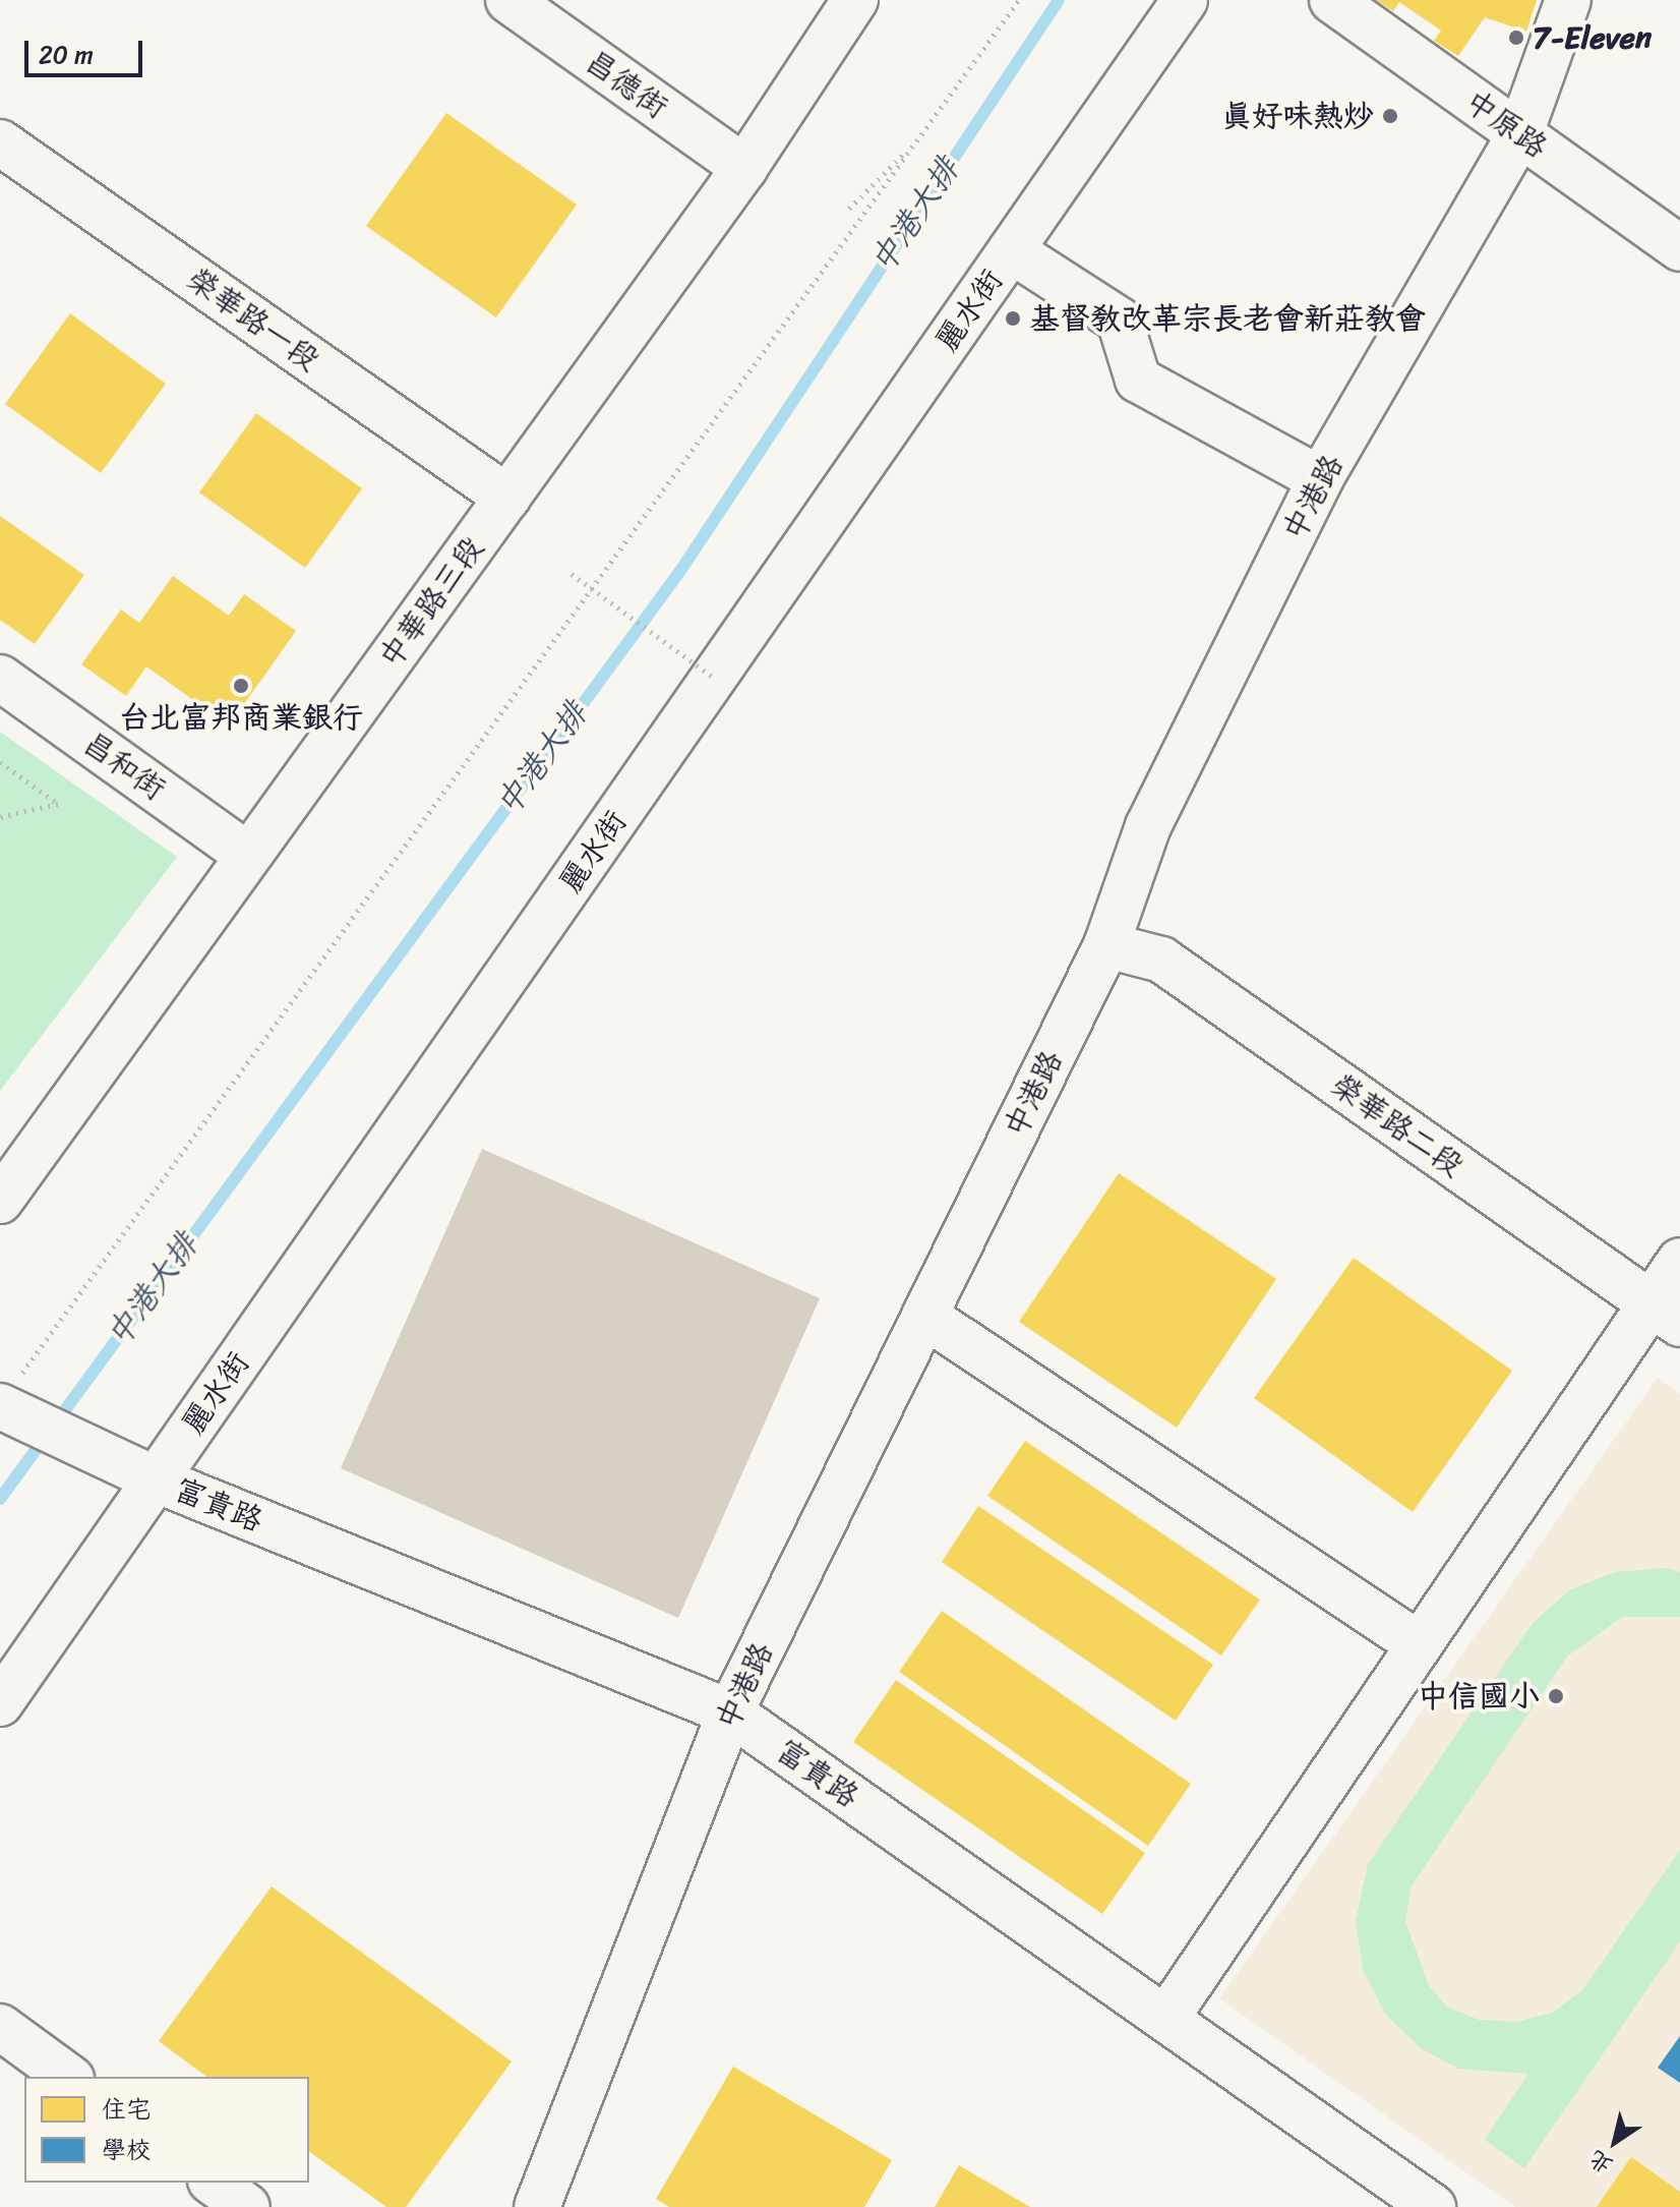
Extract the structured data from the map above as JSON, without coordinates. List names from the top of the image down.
{
  "streets": {
    "street": [
      "昌德街",
      "中原路",
      "麗水街",
      "榮華路一段",
      "中港路",
      "中華路三段",
      "昌和街",
      "榮華路二段",
      "富貴路"
    ]
  },
  "crossings": [
    ["昌德街", "中華路三段"],
    ["中原路", "中港路"],
    ["麗水街", "富貴路"],
    ["榮華路一段", "中華路三段"],
    ["中港路", "榮華路二段"],
    ["中港路", "富貴路"],
    ["中華路三段", "昌和街"]
  ],
  "water": ["中港大排"],
  "places": [
    "7-Eleven",
    "真好味熱炒",
    "基督教改革宗長老會新莊教會",
    "台北富邦商業銀行",
    "中信國小"
  ],
  "legend": ["住宅", "學校"],
  "scale_bar": "20 m",
  "north": "bottom left"
}
